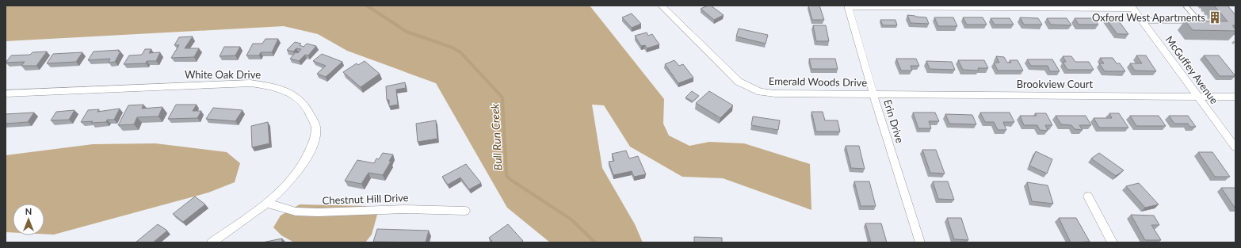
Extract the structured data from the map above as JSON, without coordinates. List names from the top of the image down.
{
  "streets": {
    "street": [
      "McGuffey Avenue",
      "White Oak Drive",
      "Emerald Woods Drive",
      "Brookview Court",
      "Erin Drive",
      "Chestnut Hill Drive"
    ]
  },
  "crossings": [
    ["McGuffey Avenue", "Brookview Court"],
    ["White Oak Drive", "Chestnut Hill Drive"],
    ["Emerald Woods Drive", "Brookview Court"],
    ["Emerald Woods Drive", "Erin Drive"],
    ["Brookview Court", "Erin Drive"]
  ],
  "water": ["Bull Run Creek"],
  "places": {
    "building": ["Oxford West Apartments"]
  },
  "north": "top"
}
